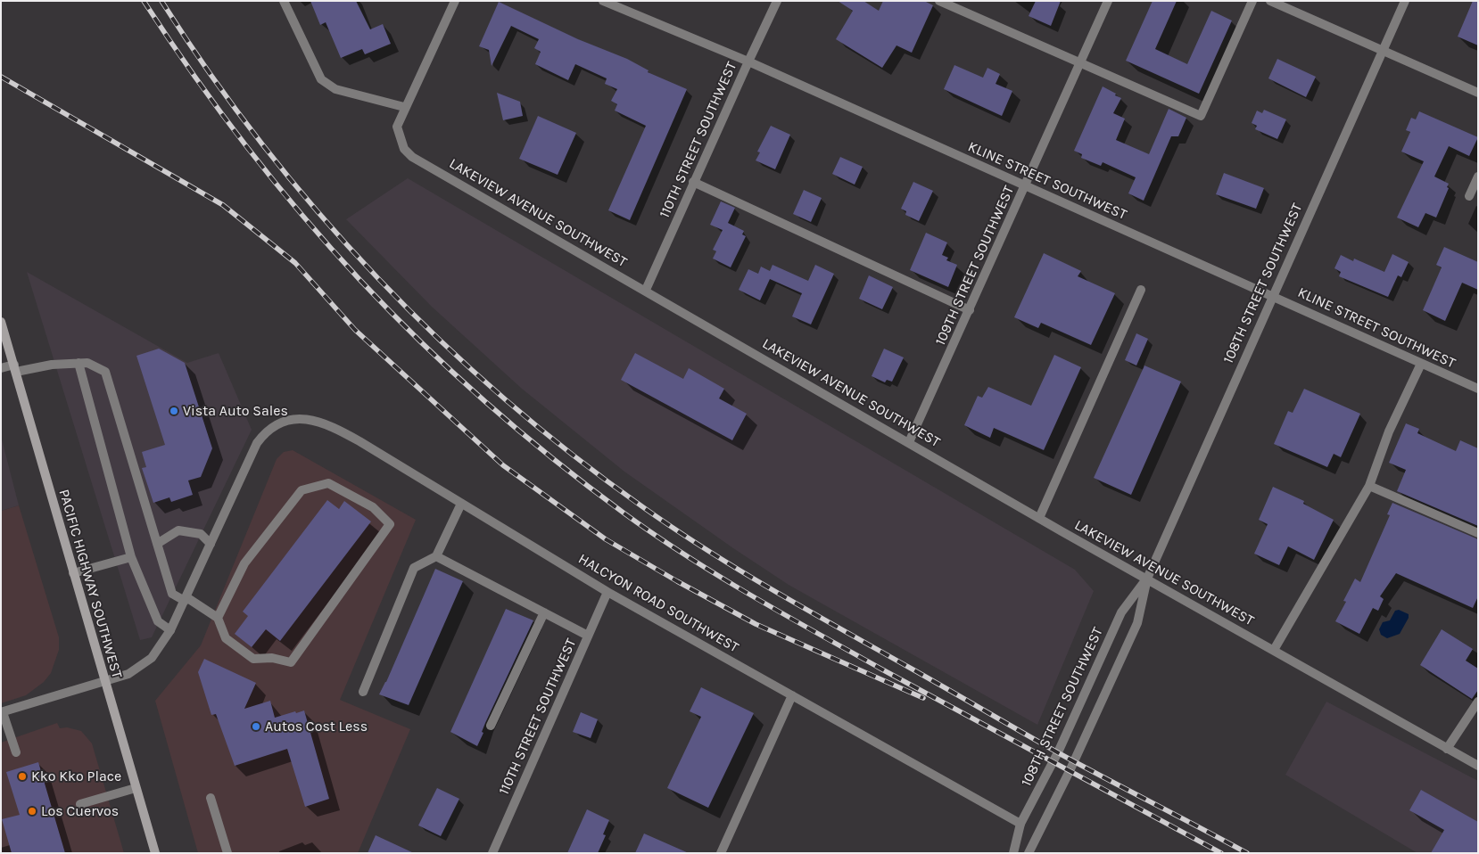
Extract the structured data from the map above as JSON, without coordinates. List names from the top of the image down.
{
  "streets": {
    "main road": ["PACIFIC HIGHWAY SOUTHWEST"],
    "street": [
      "110TH STREET SOUTHWEST",
      "KLINE STREET SOUTHWEST",
      "LAKEVIEW AVENUE SOUTHWEST",
      "109TH STREET SOUTHWEST",
      "108TH STREET SOUTHWEST",
      "HALCYON ROAD SOUTHWEST"
    ]
  },
  "crossings": [
    ["110TH STREET SOUTHWEST", "KLINE STREET SOUTHWEST"],
    ["110TH STREET SOUTHWEST", "LAKEVIEW AVENUE SOUTHWEST"],
    ["110TH STREET SOUTHWEST", "HALCYON ROAD SOUTHWEST"],
    ["KLINE STREET SOUTHWEST", "109TH STREET SOUTHWEST"],
    ["KLINE STREET SOUTHWEST", "108TH STREET SOUTHWEST"],
    ["LAKEVIEW AVENUE SOUTHWEST", "109TH STREET SOUTHWEST"],
    ["LAKEVIEW AVENUE SOUTHWEST", "108TH STREET SOUTHWEST"],
    ["108TH STREET SOUTHWEST", "HALCYON ROAD SOUTHWEST"]
  ],
  "places": [
    "Vista Auto Sales",
    "Autos Cost Less",
    "Kko Kko Place",
    "Los Cuervos"
  ]
}
